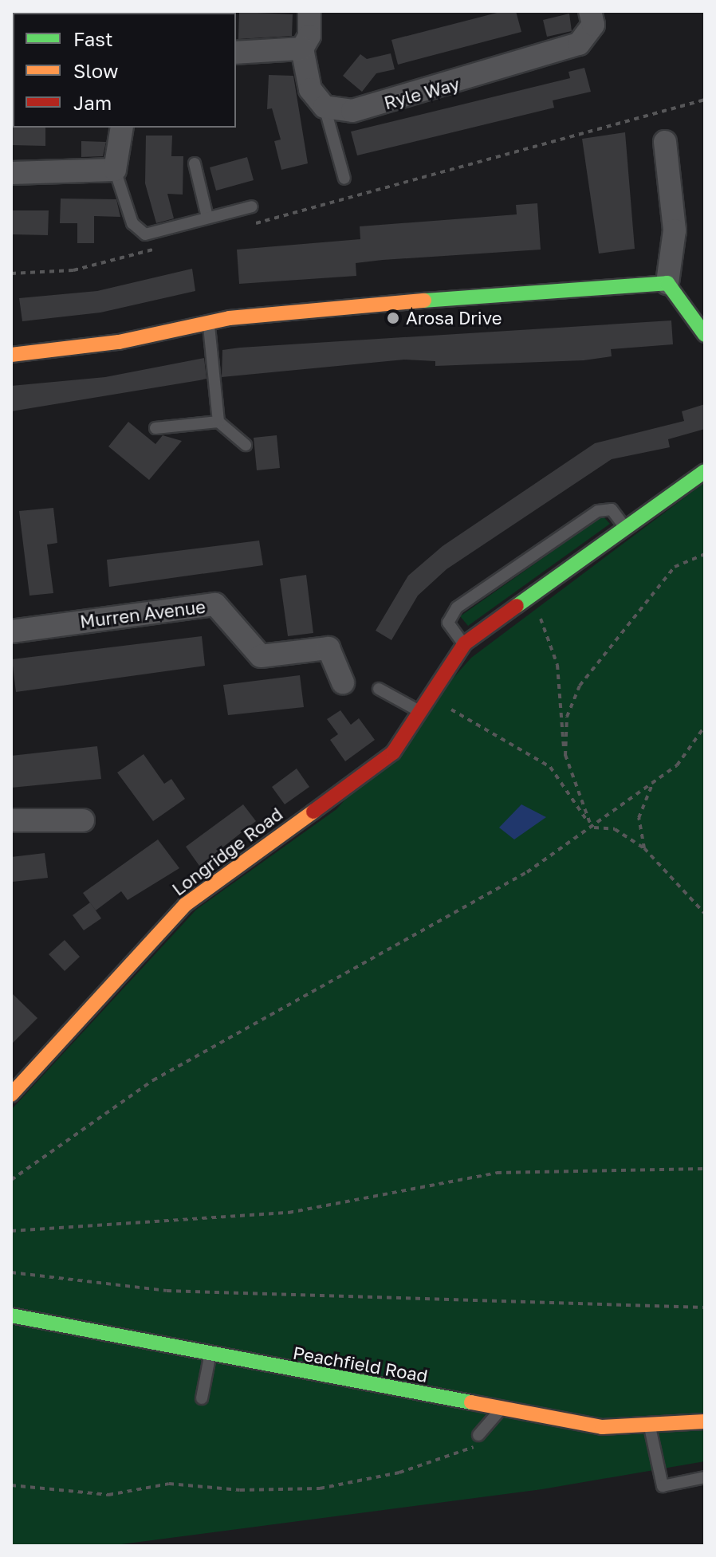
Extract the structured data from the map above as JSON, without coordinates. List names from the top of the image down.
{
  "streets": {
    "street": [
      "Ryle Way",
      "Murren Avenue",
      "Longridge Road",
      "Peachfield Road"
    ]
  },
  "places": ["Arosa Drive"],
  "legend": ["Fast", "Slow", "Jam"]
}
